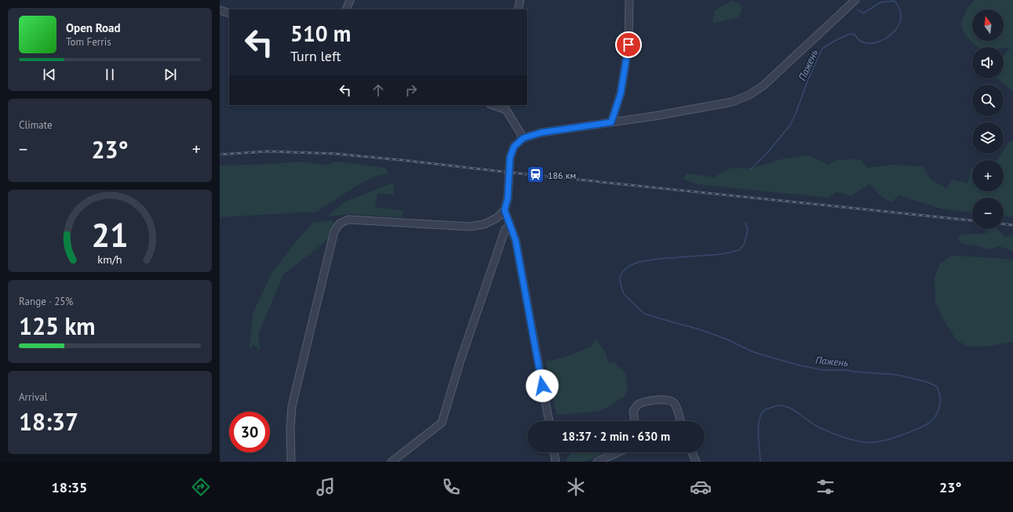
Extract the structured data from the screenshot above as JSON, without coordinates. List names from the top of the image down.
{
  "water": ["Пажень"],
  "places": {
    "station": ["186 км"]
  },
  "north": "top",
  "page": {
    "map_buttons": ["+", "−"],
    "turn": ["510 m", "Turn left"],
    "song": ["Open Road", "Tom Ferris"],
    "tile": [
      "Climate",
      ["Range · 25%", "125 km"],
      ["Arrival", "18:37"]
    ],
    "heat": ["−", "23°", "+"],
    "limit": "30",
    "trip": "18:37 · 2 min · 630 m",
    "tabs": ["18:35", "23°"],
    "gauge": ["21", "km/h"]
  }
}
